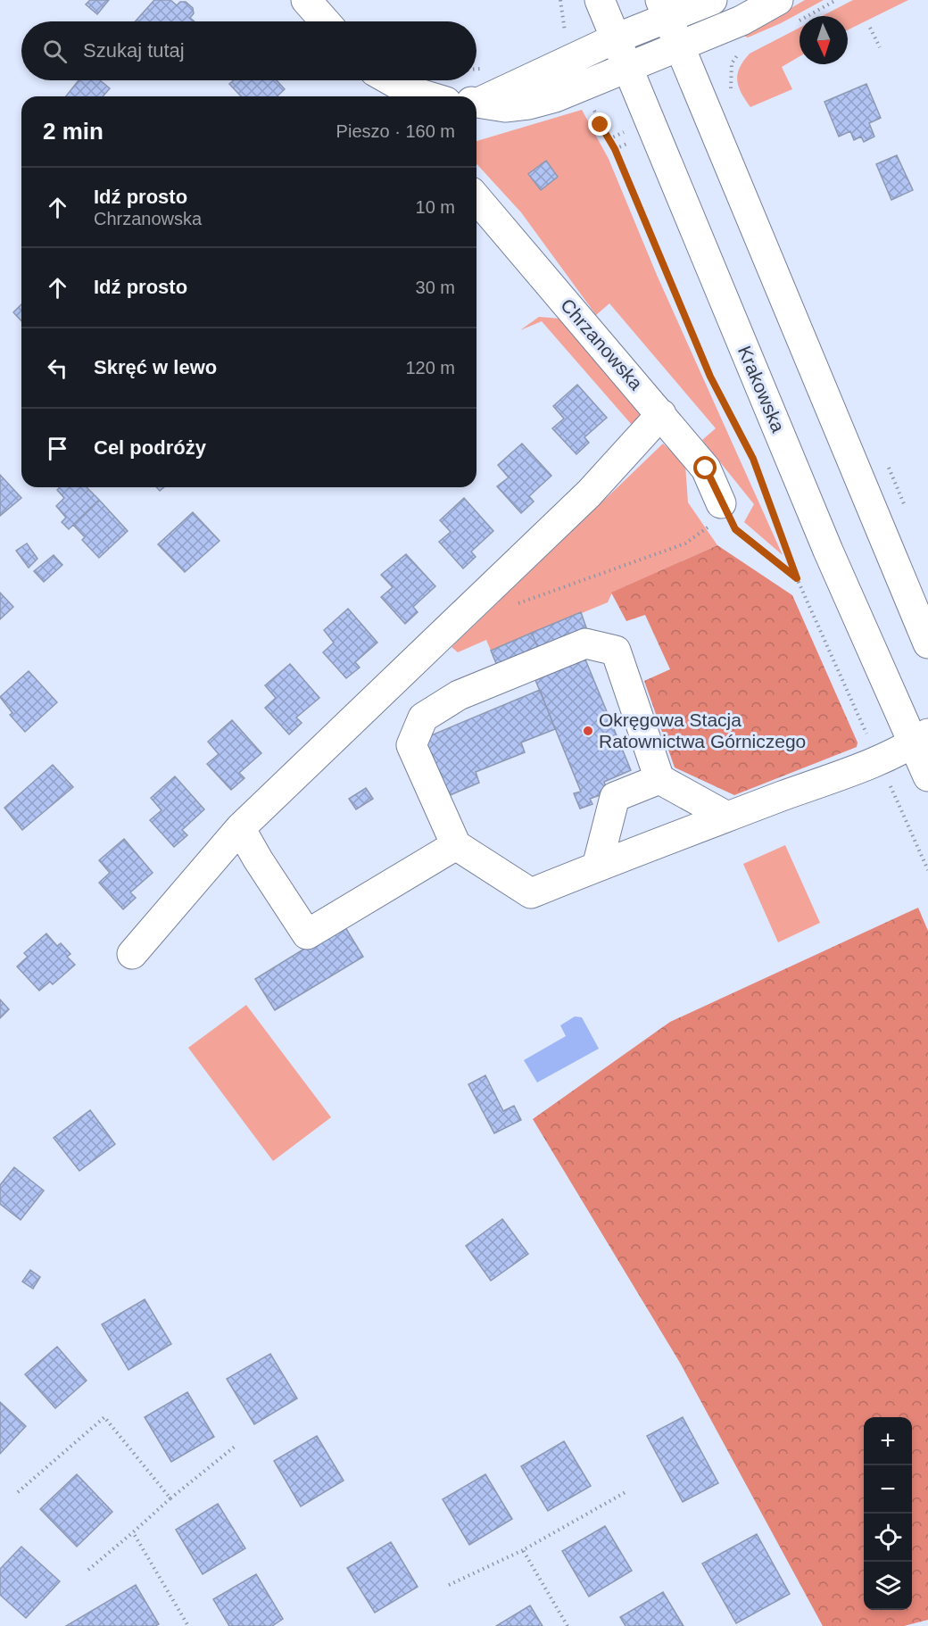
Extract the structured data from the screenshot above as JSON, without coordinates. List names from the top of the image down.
{
  "streets": {
    "main road": ["Chrzanowska", "Krakowska"]
  },
  "places": ["Okręgowa Stacja Ratownictwa Górniczego"],
  "north": "bottom",
  "page": {
    "search": "Szukaj tutaj",
    "heading": ["2 min", "Pieszo · 160 m"],
    "list": [
      ["Idź prosto", "Chrzanowska", "10 m"],
      ["Idź prosto", "30 m"],
      ["Skręć w lewo", "120 m"],
      "Cel podróży"
    ],
    "map_buttons": ["+", "−"]
  }
}
